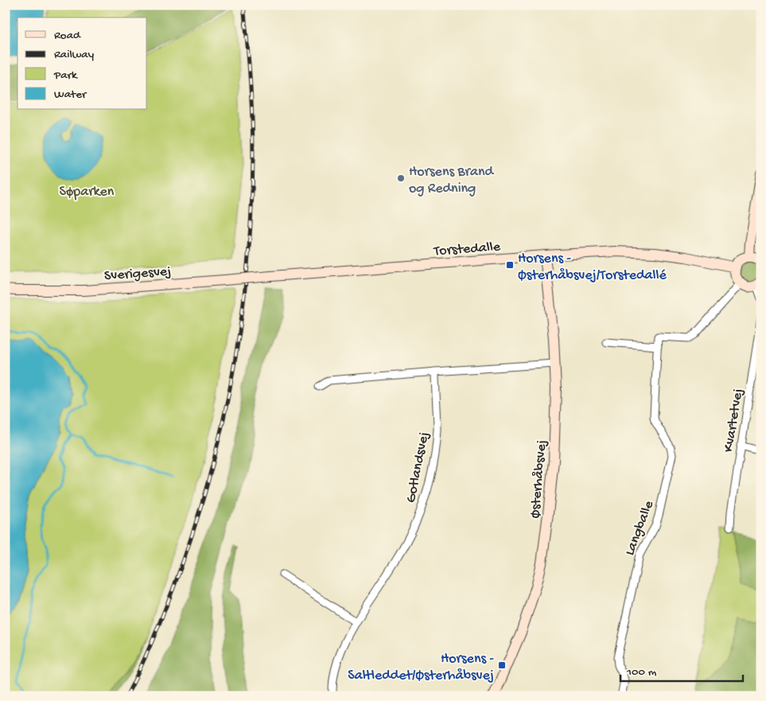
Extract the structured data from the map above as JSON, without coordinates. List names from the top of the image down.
{
  "streets": {
    "street": [
      "Torstedalle",
      "Sverigesvej",
      "Kvartetvej",
      "Gotlandsvej",
      "Østerhåbsvej",
      "Langballe"
    ]
  },
  "crossings": [
    ["Torstedalle", "Sverigesvej"],
    ["Torstedalle", "Østerhåbsvej"]
  ],
  "parks": ["Søparken"],
  "places": {
    "other": ["Horsens Brand og Redning"],
    "transit": ["Horsens - Østerhåbsvej/Torstedallé", "Horsens - Saltleddet/Østerhåbsvej"]
  },
  "legend": [
    "Road",
    "Railway",
    "Park",
    "Water"
  ],
  "scale_bar": "100 m"
}
